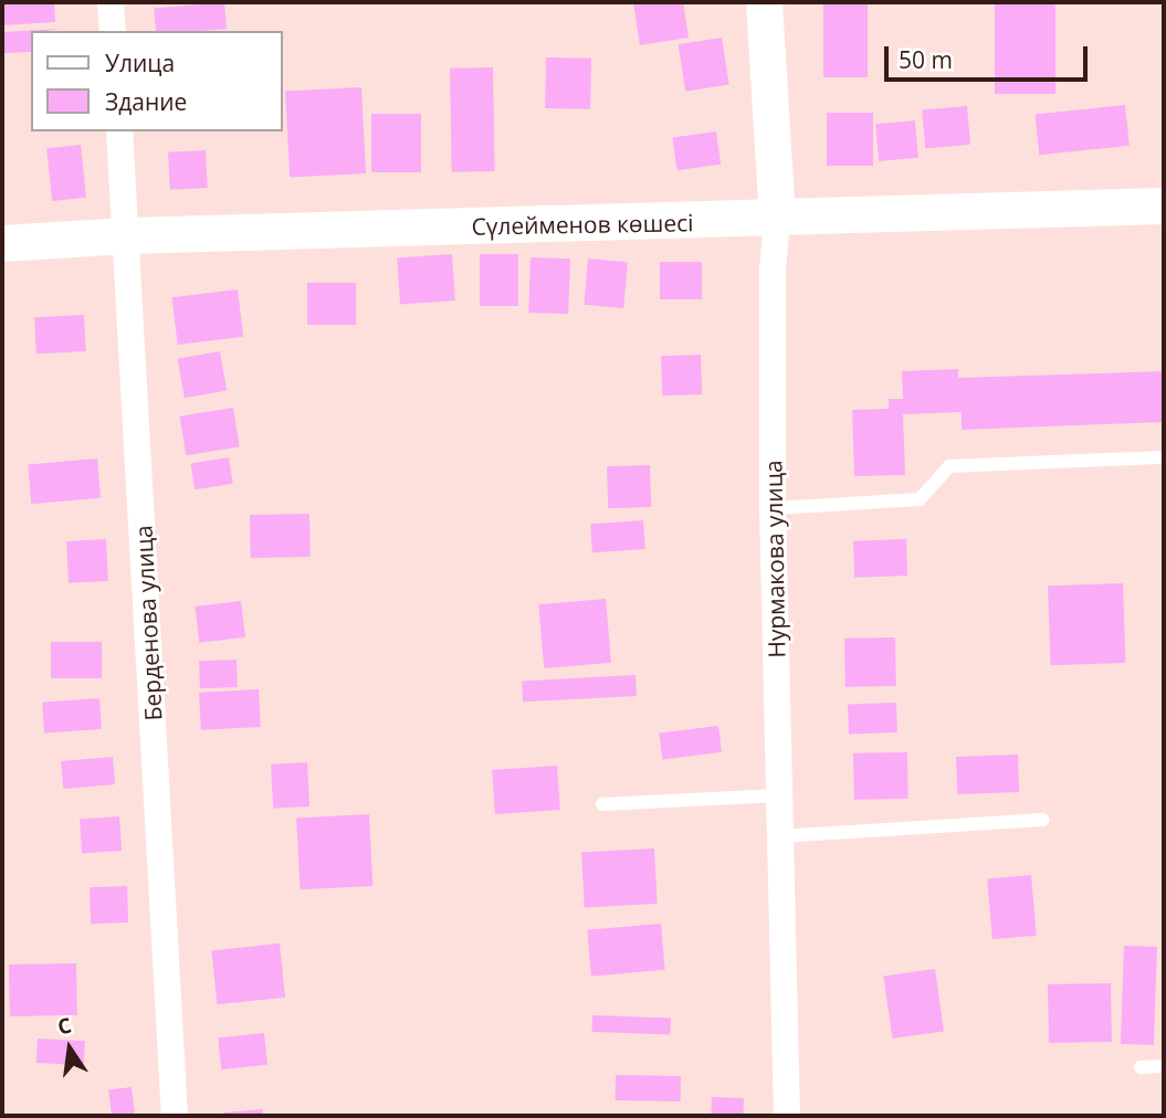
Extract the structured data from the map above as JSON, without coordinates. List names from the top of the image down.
{
  "streets": {
    "main road": ["Сүлейменов көшесі", "Нурмакова улица"],
    "street": ["Берденова улица"]
  },
  "crossings": [
    ["Сүлейменов көшесі", "Нурмакова улица"],
    ["Сүлейменов көшесі", "Берденова улица"]
  ],
  "legend": ["Улица", "Здание"],
  "scale_bar": "50 m",
  "north": "top"
}
